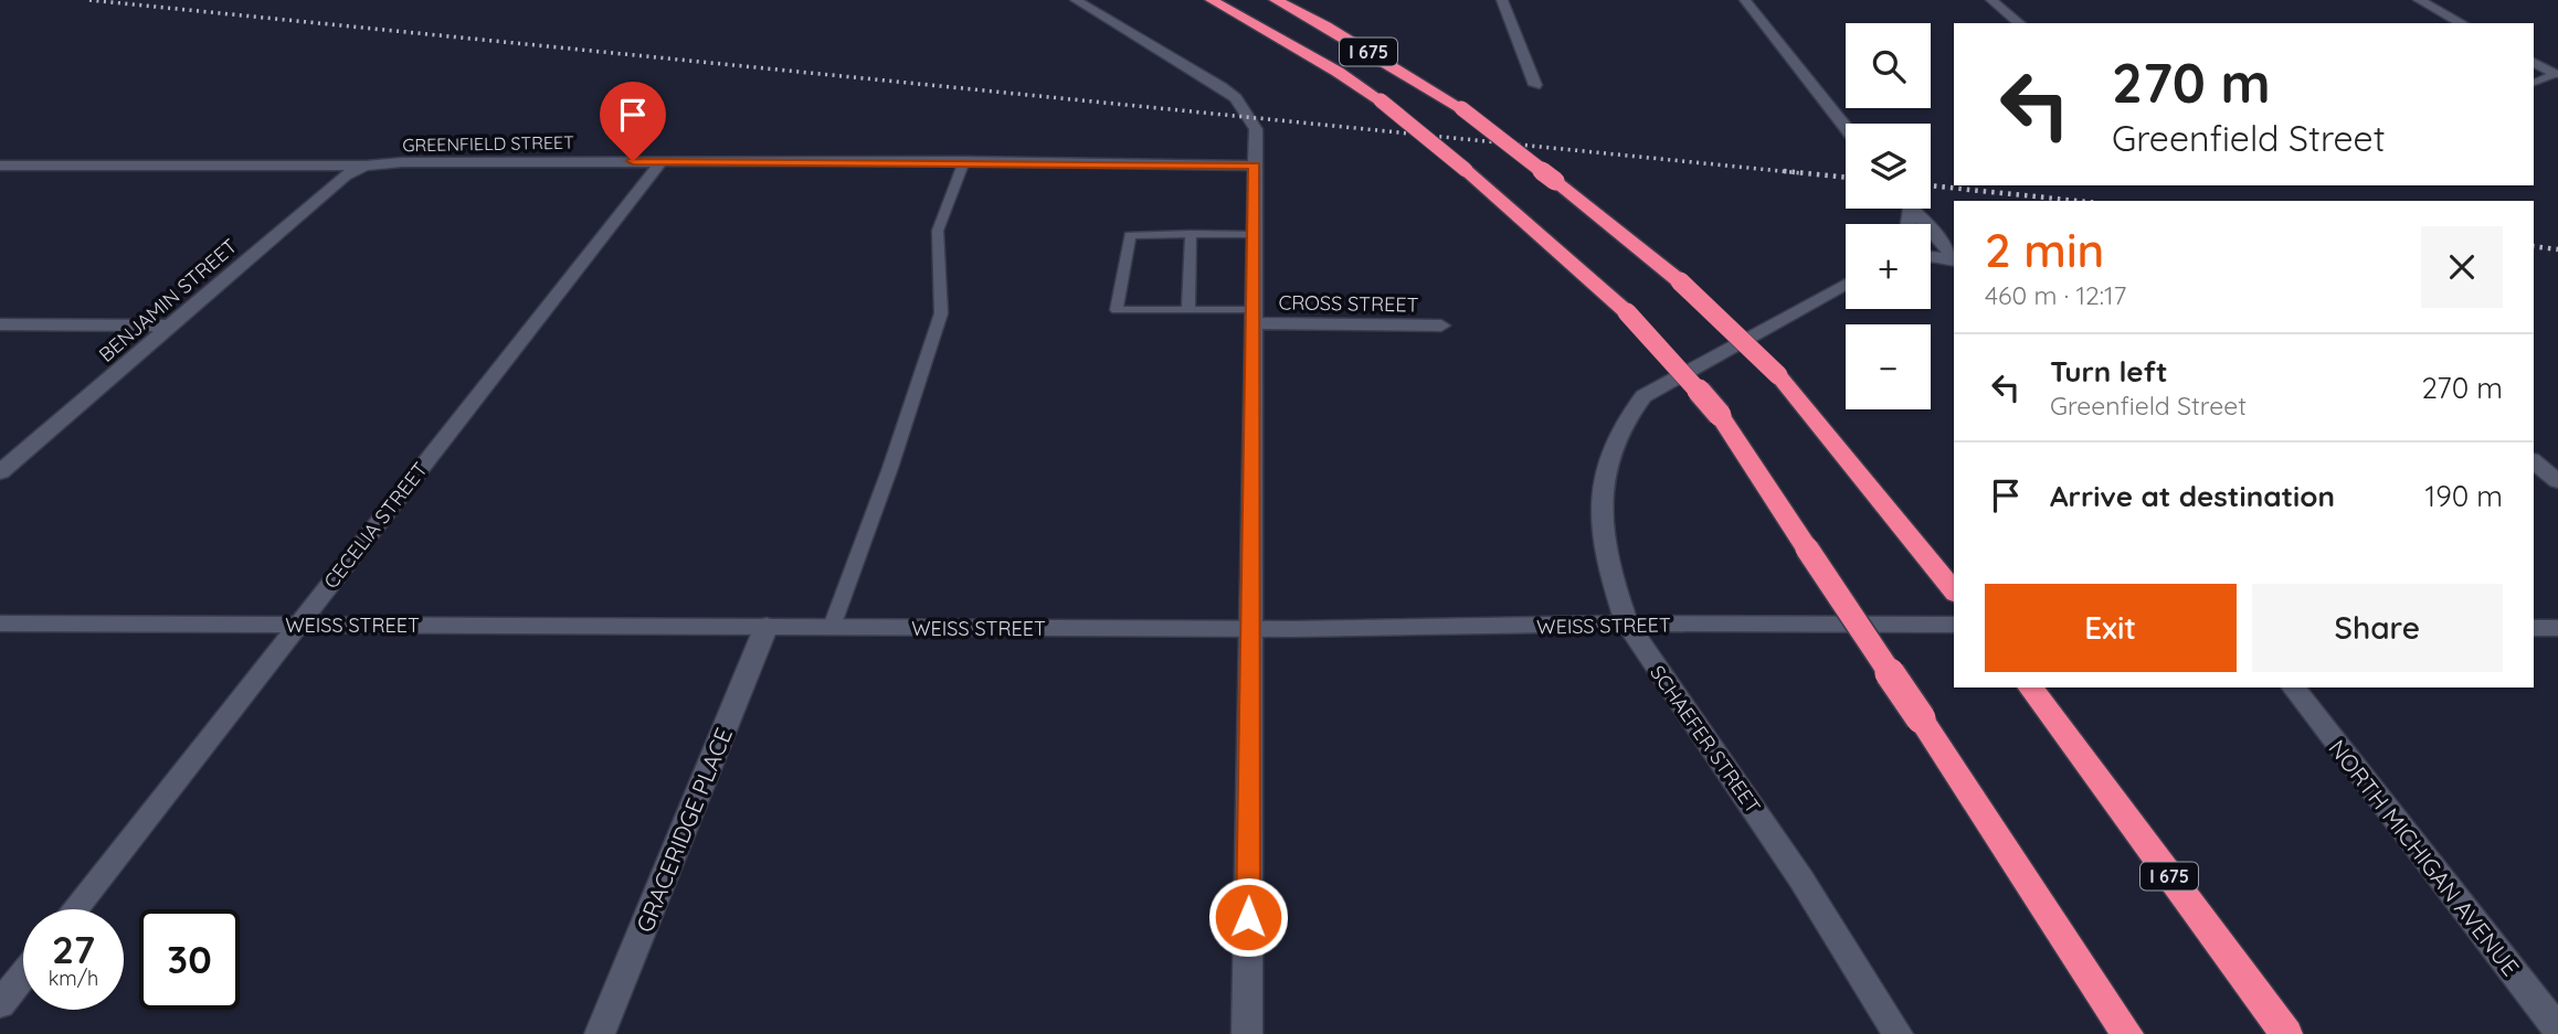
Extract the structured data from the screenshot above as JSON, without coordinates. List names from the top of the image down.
{
  "streets": {
    "highway": ["I 675"],
    "street": [
      "GREENFIELD STREET",
      "BENJAMIN STREET",
      "CROSS STREET",
      "CECELIA STREET",
      "WEISS STREET",
      "SCHAEFER STREET",
      "GRACERIDGE PLACE",
      "NORTH MICHIGAN AVENUE"
    ]
  },
  "crossings": [
    ["GREENFIELD STREET", "BENJAMIN STREET"],
    ["GREENFIELD STREET", "CECELIA STREET"],
    ["CECELIA STREET", "WEISS STREET"],
    ["WEISS STREET", "SCHAEFER STREET"],
    ["WEISS STREET", "GRACERIDGE PLACE"]
  ],
  "page": {
    "map_buttons": ["+", "−"],
    "turn": ["270 m", "Greenfield Street"],
    "heading": ["2 min", "460 m · 12:17"],
    "list": [
      {
        "name": "Turn left",
        "note": "Greenfield Street",
        "value": "270 m"
      },
      {
        "name": "Arrive at destination",
        "value": "190 m"
      }
    ],
    "buttons": ["Exit", "Share"],
    "speed": "27 km/h",
    "limit": "30"
  }
}
